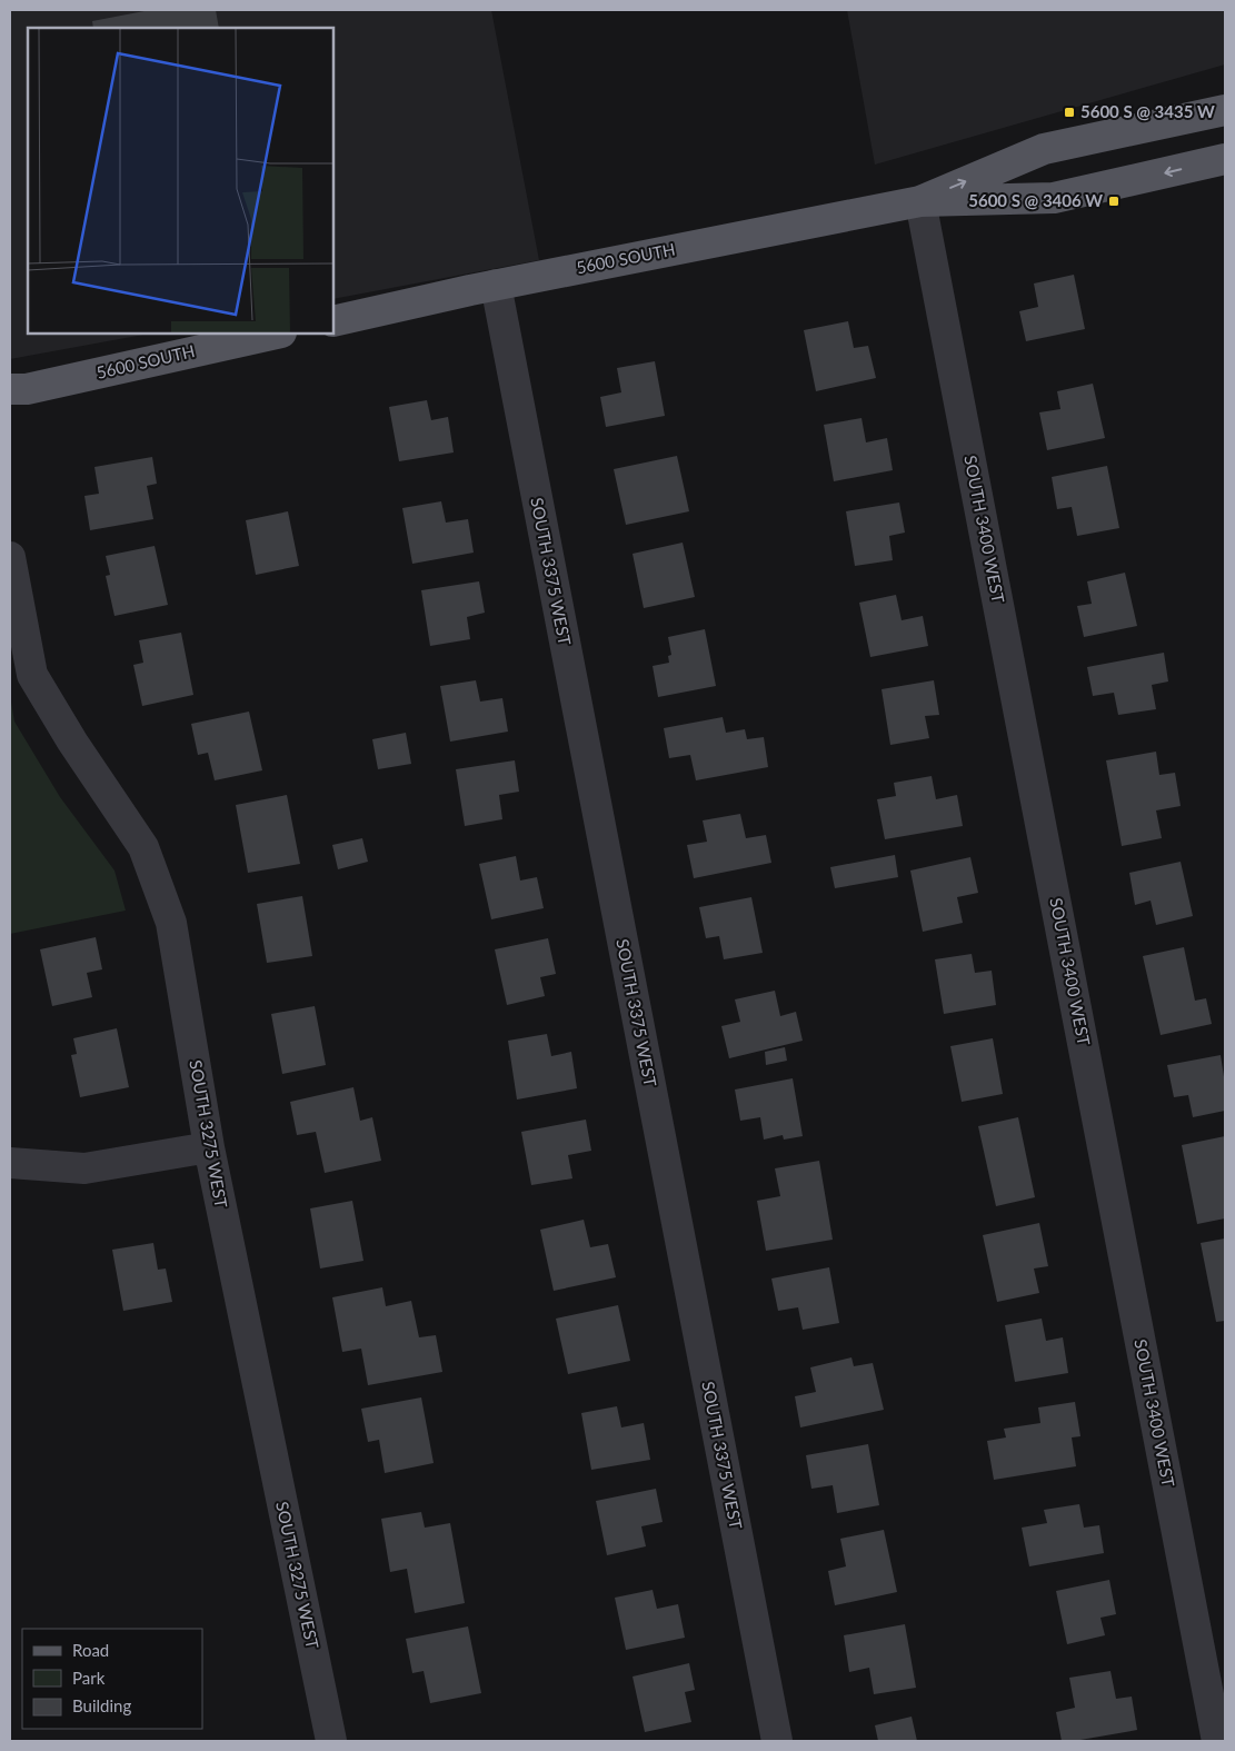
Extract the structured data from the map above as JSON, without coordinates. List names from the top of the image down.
{
  "streets": {
    "main road": ["5600 SOUTH"],
    "street": ["SOUTH 3400 WEST", "SOUTH 3375 WEST", "SOUTH 3275 WEST"]
  },
  "crossings": [
    ["5600 SOUTH", "SOUTH 3400 WEST"],
    ["5600 SOUTH", "SOUTH 3375 WEST"]
  ],
  "places": {
    "transit": ["5600 S @ 3435 W", "5600 S @ 3406 W"]
  },
  "legend": ["Road", "Park", "Building"]
}
